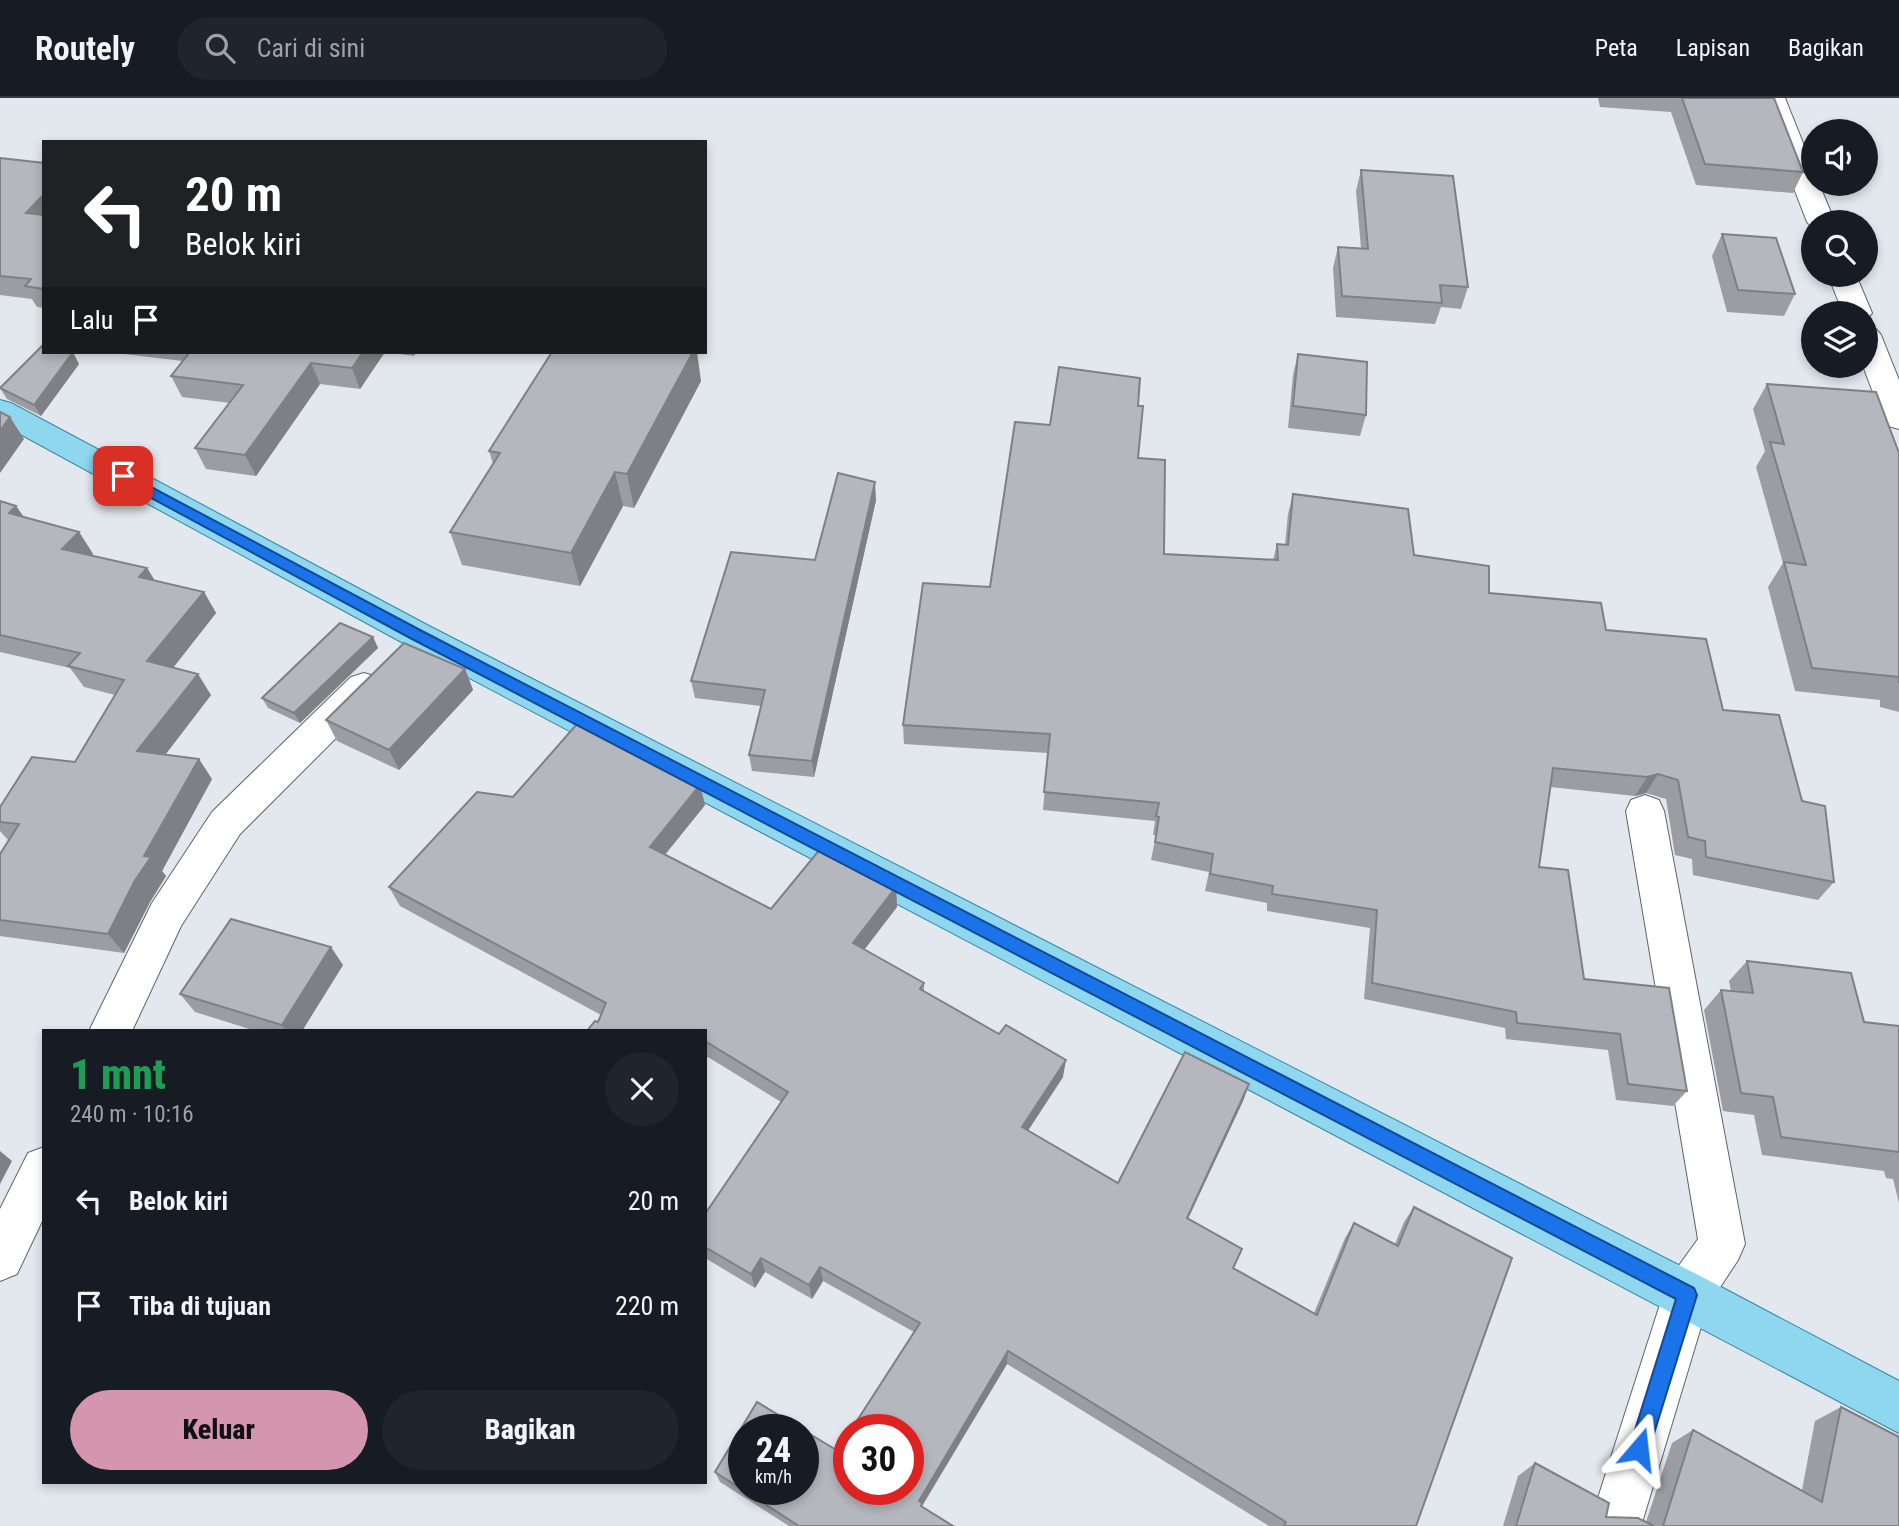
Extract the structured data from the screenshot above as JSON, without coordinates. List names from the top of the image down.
{
  "page": {
    "header": "Routely",
    "search": "Cari di sini",
    "nav": ["Peta", "Lapisan", "Bagikan"],
    "turn": ["20 m", "Belok kiri"],
    "then": "Lalu",
    "heading": ["1 mnt", "240 m · 10:16"],
    "list": [
      {
        "name": "Belok kiri",
        "value": "20 m"
      },
      {
        "name": "Tiba di tujuan",
        "value": "220 m"
      }
    ],
    "buttons": ["Keluar", "Bagikan"],
    "speed": "24 km/h",
    "limit": "30"
  }
}
